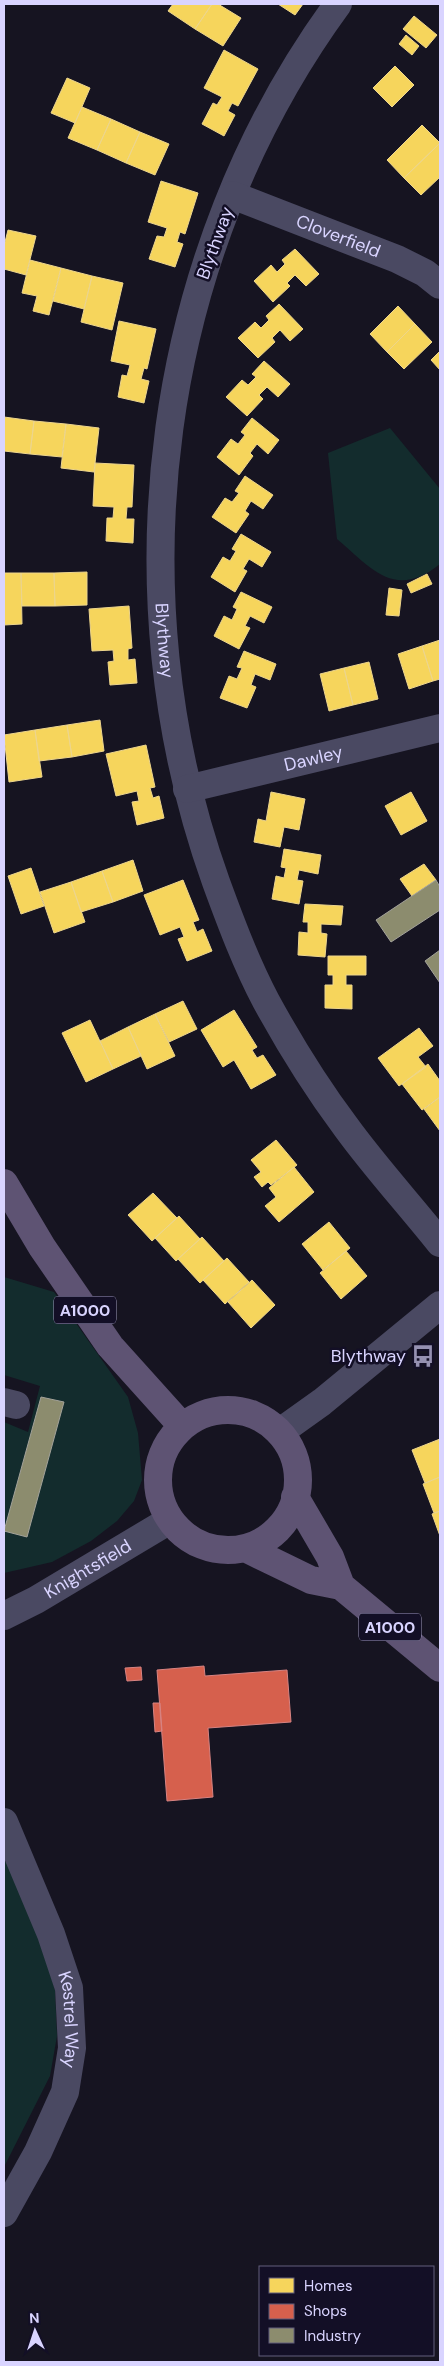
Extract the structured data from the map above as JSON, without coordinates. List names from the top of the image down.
{
  "streets": {
    "main road": ["A1000"],
    "street": [
      "Cloverfield",
      "Blythway",
      "Dawley",
      "Knightsfield",
      "Kestrel Way"
    ]
  },
  "crossings": [
    ["Cloverfield", "Blythway"],
    ["Blythway", "Dawley"],
    ["A1000", "Knightsfield"]
  ],
  "places": {
    "bus stop": ["Blythway"]
  },
  "legend": ["Homes", "Shops", "Industry"],
  "north": "top"
}
